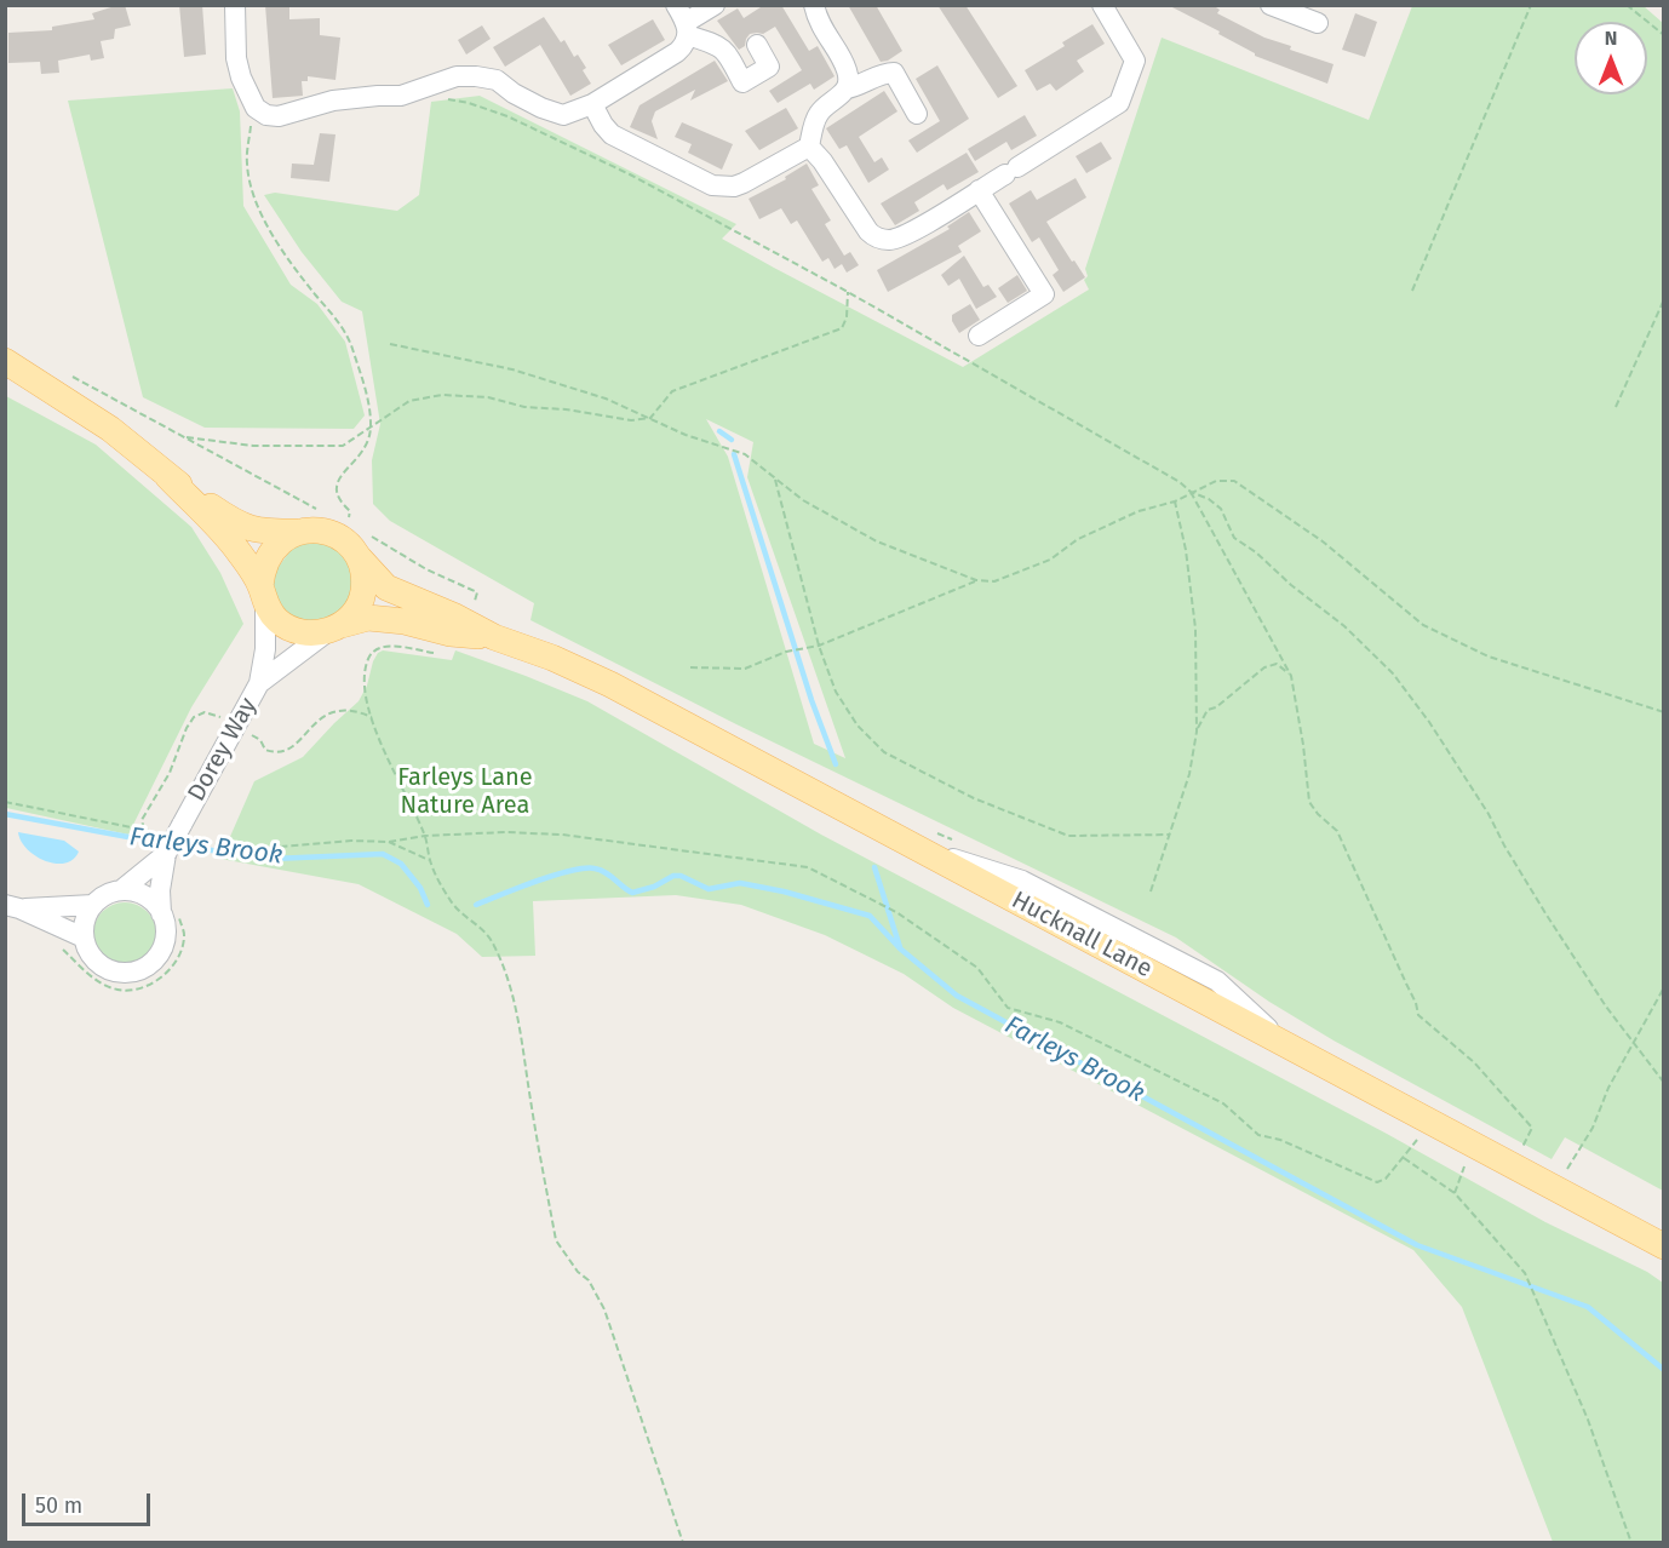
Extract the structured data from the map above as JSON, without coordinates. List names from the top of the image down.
{
  "streets": {
    "main road": ["Hucknall Lane"],
    "street": ["Dorey Way"]
  },
  "crossings": [
    ["Dorey Way", "Hucknall Lane"]
  ],
  "water": ["Farleys Brook"],
  "parks": ["Farleys Lane Nature Area"],
  "scale_bar": "50 m",
  "north": "top"
}
